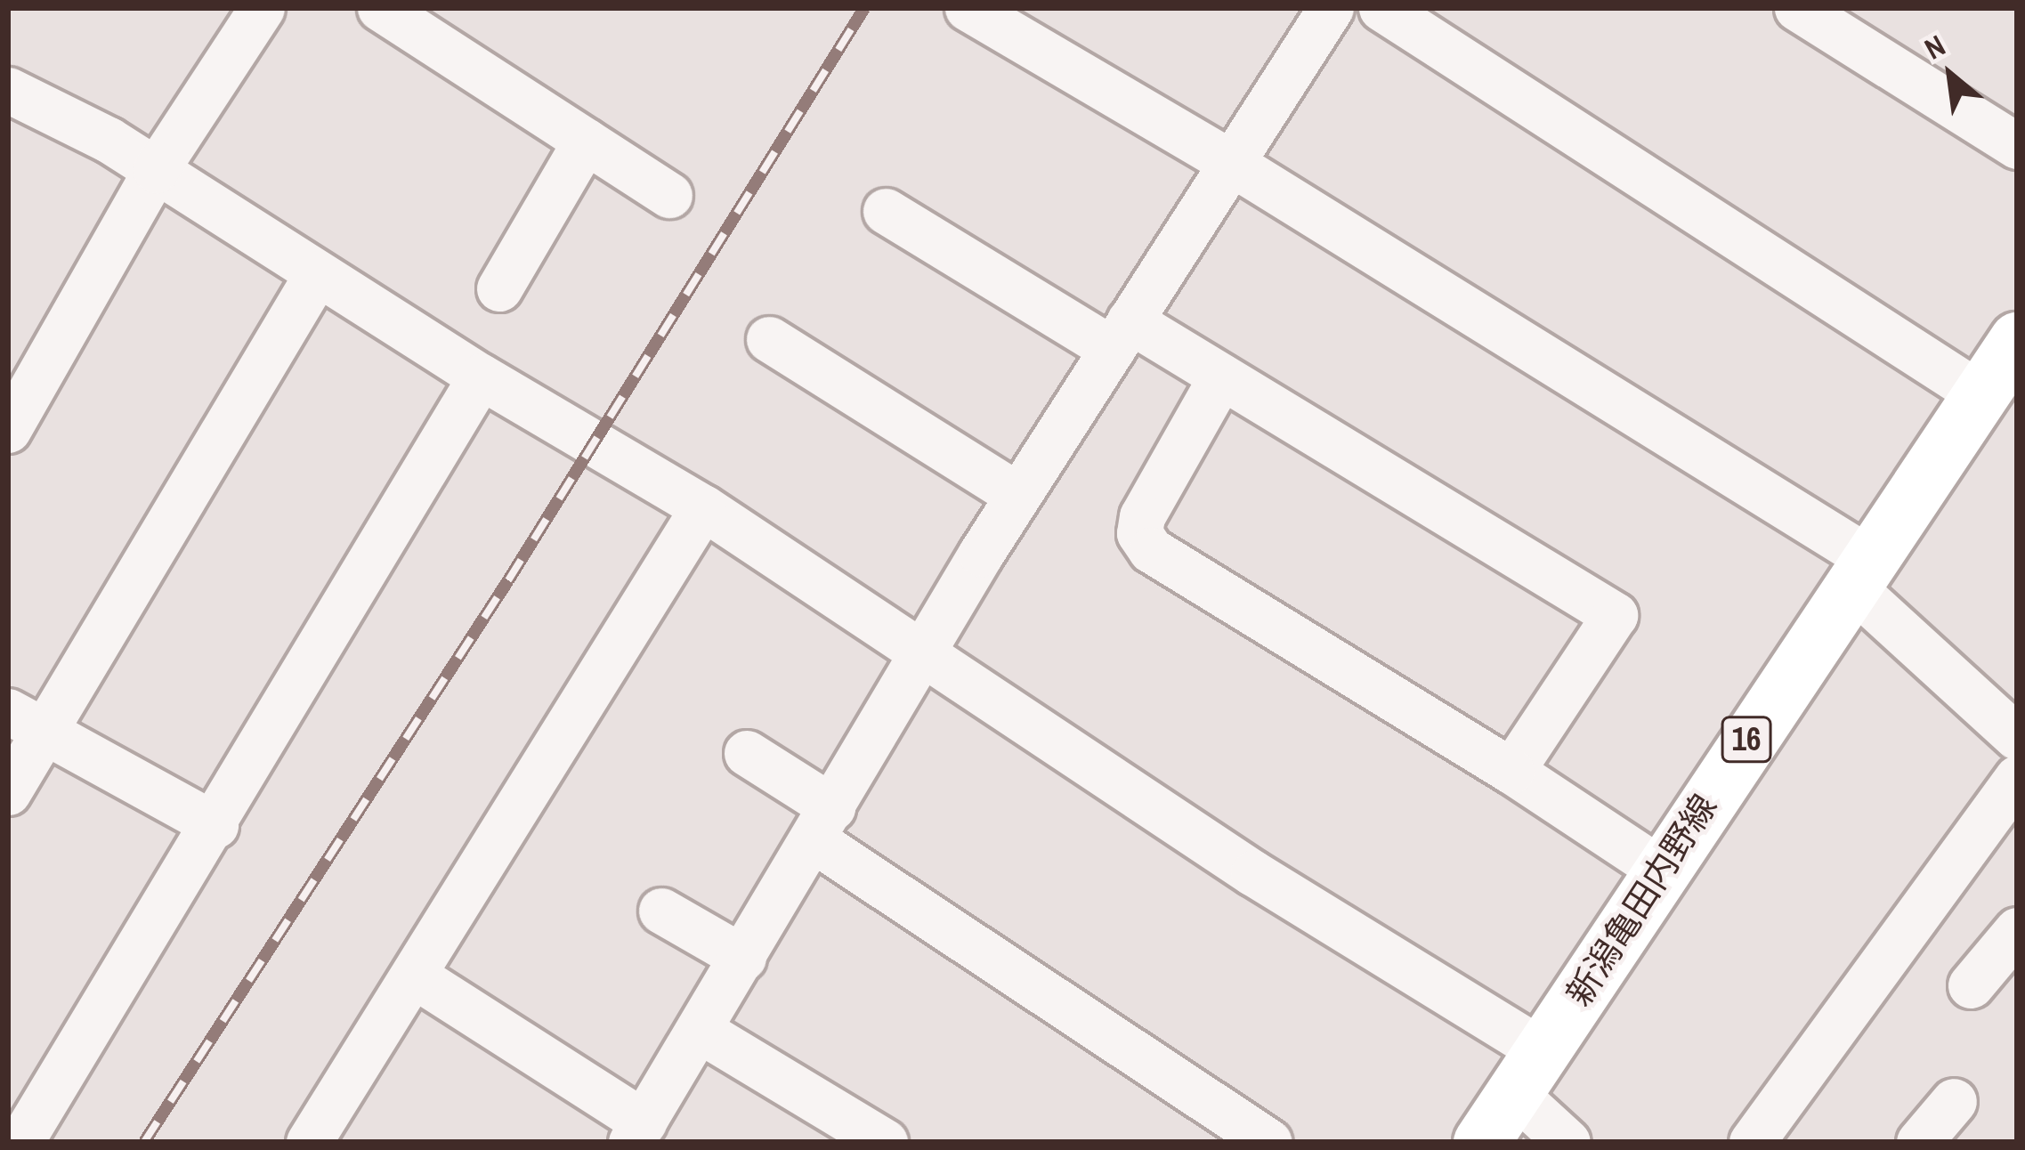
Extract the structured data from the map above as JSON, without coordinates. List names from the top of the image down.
{
  "streets": {
    "main road": ["16", "新潟亀田内野線"]
  },
  "north": "top left"
}
